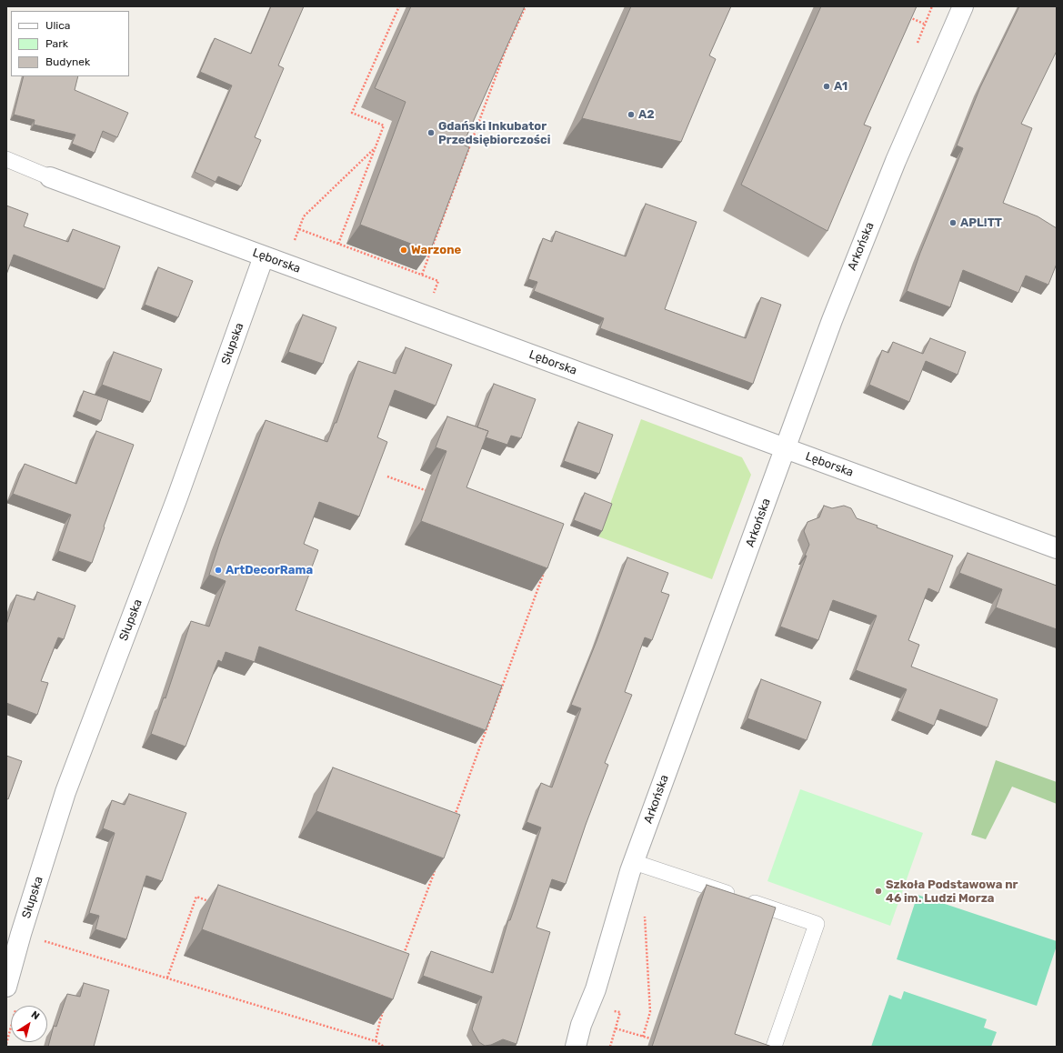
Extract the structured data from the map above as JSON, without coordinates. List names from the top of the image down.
{
  "streets": {
    "street": ["Arkońska", "Lęborska", "Słupska"]
  },
  "crossings": [
    ["Arkońska", "Lęborska"],
    ["Lęborska", "Słupska"]
  ],
  "places": [
    "A1",
    "A2",
    "Gdański Inkubator Przedsiębiorczości",
    "APL!TT",
    "Warzone",
    "ArtDecorRama",
    "Szkoła Podstawowa nr 46 im. Ludzi Morza"
  ],
  "legend": ["Ulica", "Park", "Budynek"],
  "north": "top right"
}
